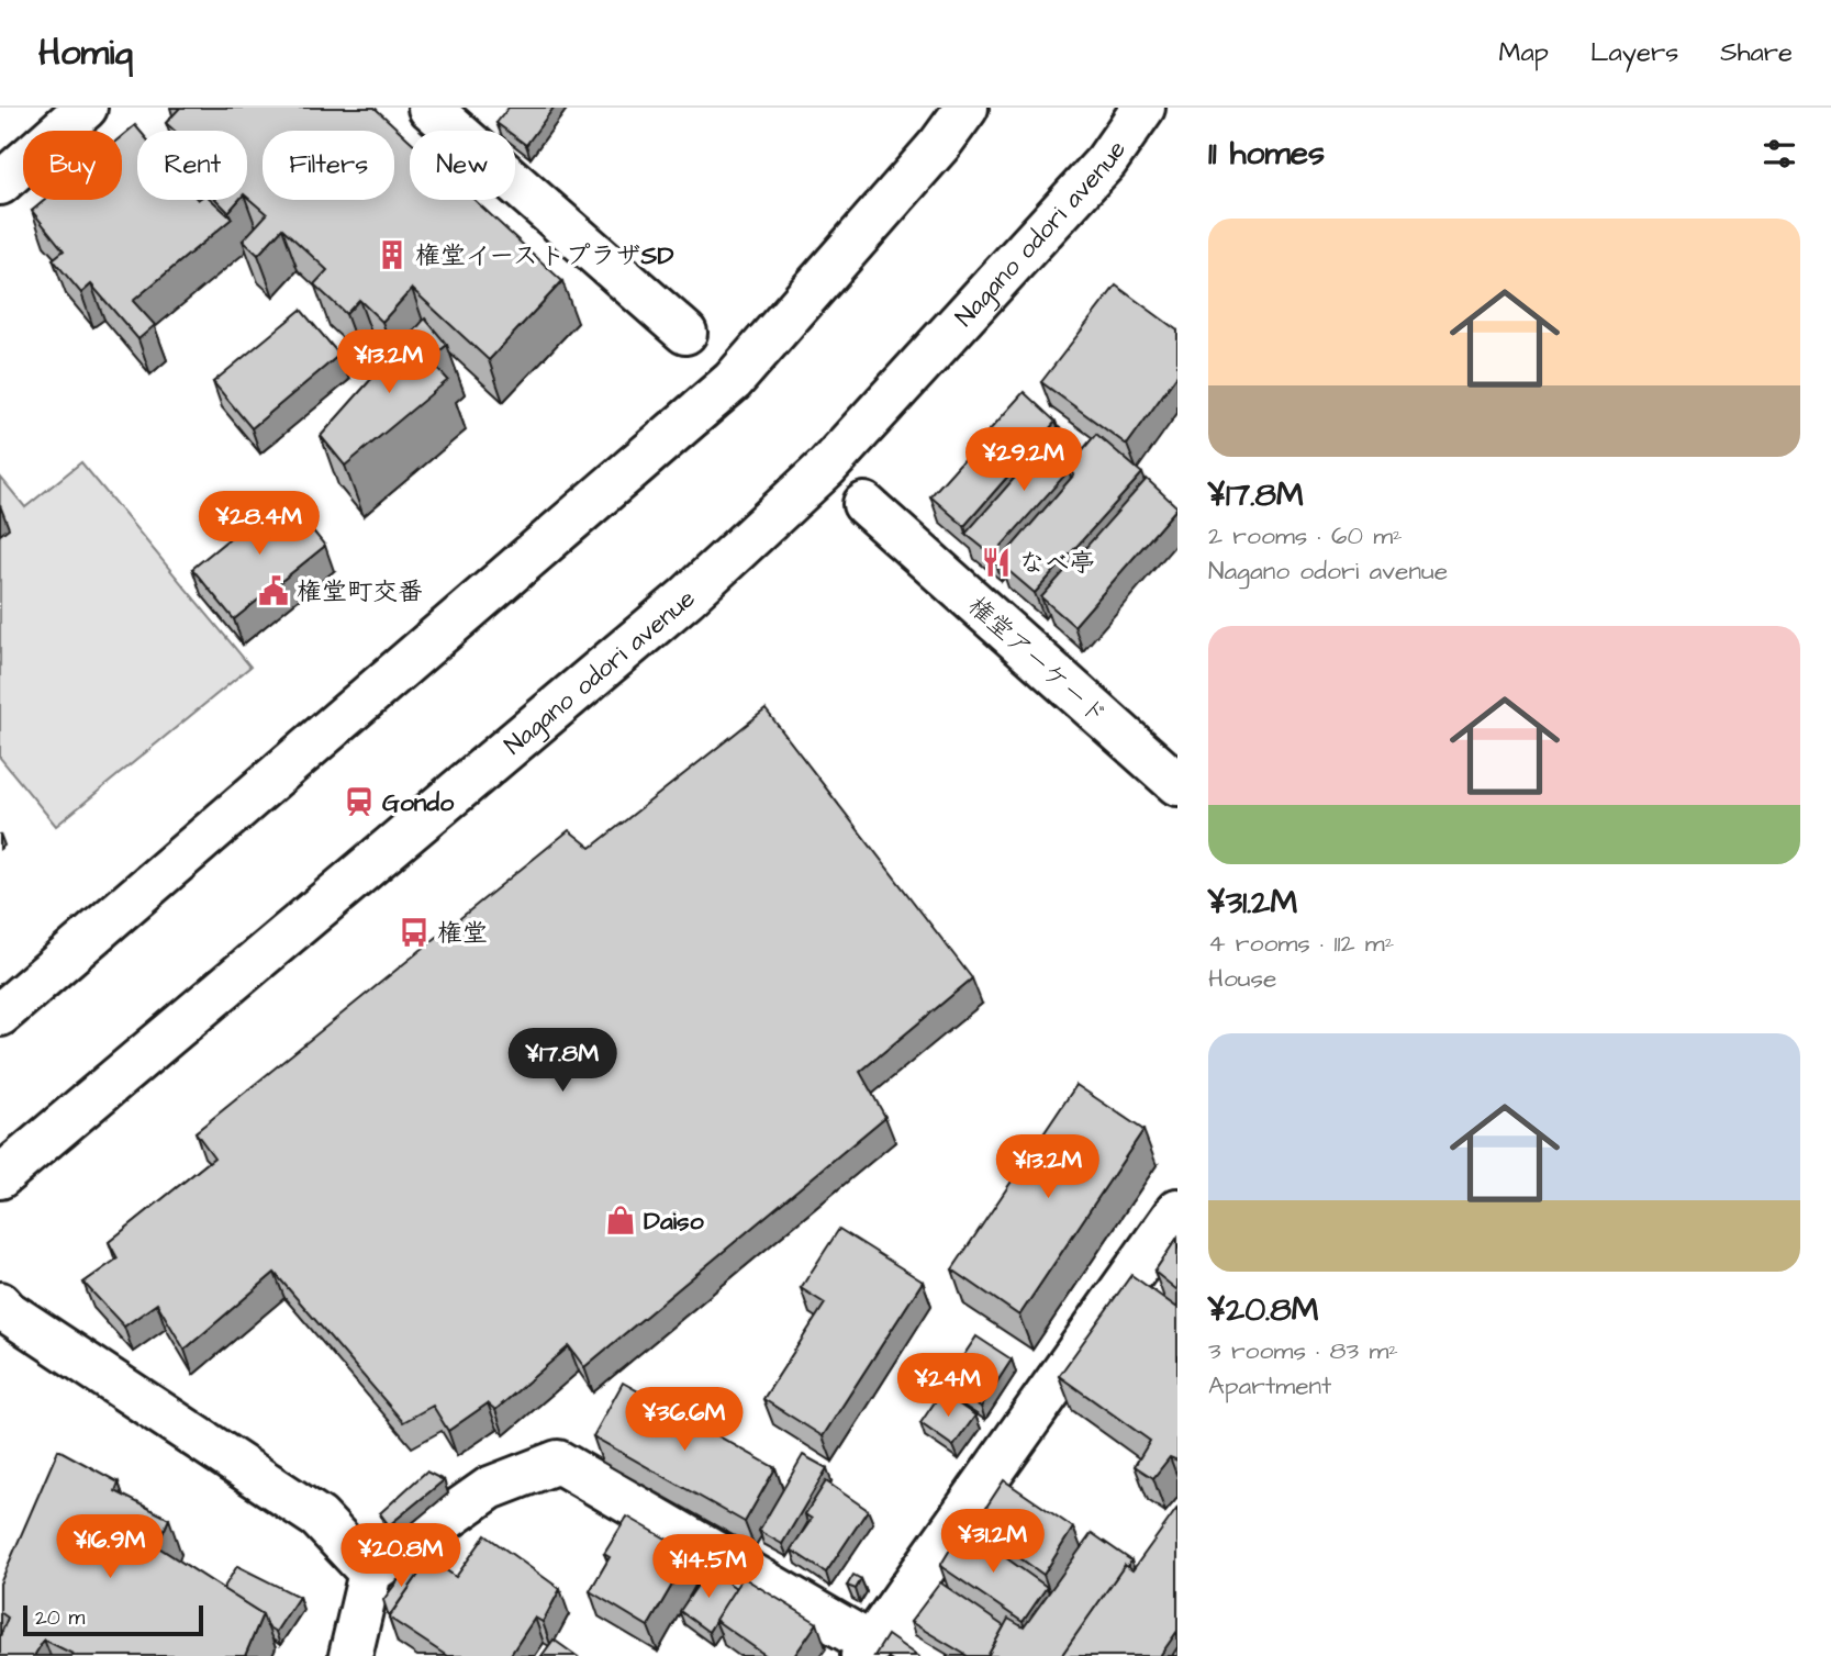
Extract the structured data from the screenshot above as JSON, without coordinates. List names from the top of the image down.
{
  "streets": {
    "street": ["Nagano odori avenue", "権堂アーケード"]
  },
  "places": {
    "building": ["権堂イーストプラザSD"],
    "restaurant": ["なべ亭"],
    "public building": ["権堂町交番"],
    "station": ["Gondo"],
    "bus stop": ["権堂"],
    "shop": ["Daiso"]
  },
  "scale_bar": "20 m",
  "page": {
    "header": "Homiq",
    "nav": ["Map", "Layers", "Share"],
    "heading": "11 homes",
    "chip": [
      "Buy",
      "Rent",
      "Filters",
      "New"
    ],
    "list": [
      {
        "name": "¥17.8M",
        "note": "2 rooms · 60 m² · Nagano odori avenue"
      },
      {
        "name": "¥31.2M",
        "note": "4 rooms · 112 m² · House"
      },
      {
        "name": "¥20.8M",
        "note": "3 rooms · 83 m² · Apartment"
      }
    ],
    "price": [
      "¥13.2M",
      "¥29.2M",
      "¥28.4M",
      "¥17.8M",
      "¥13.2M",
      "¥24M",
      "¥36.6M",
      "¥31.2M",
      "¥16.9M",
      "¥20.8M",
      "¥14.5M"
    ],
    "scale": "20 m"
  }
}
